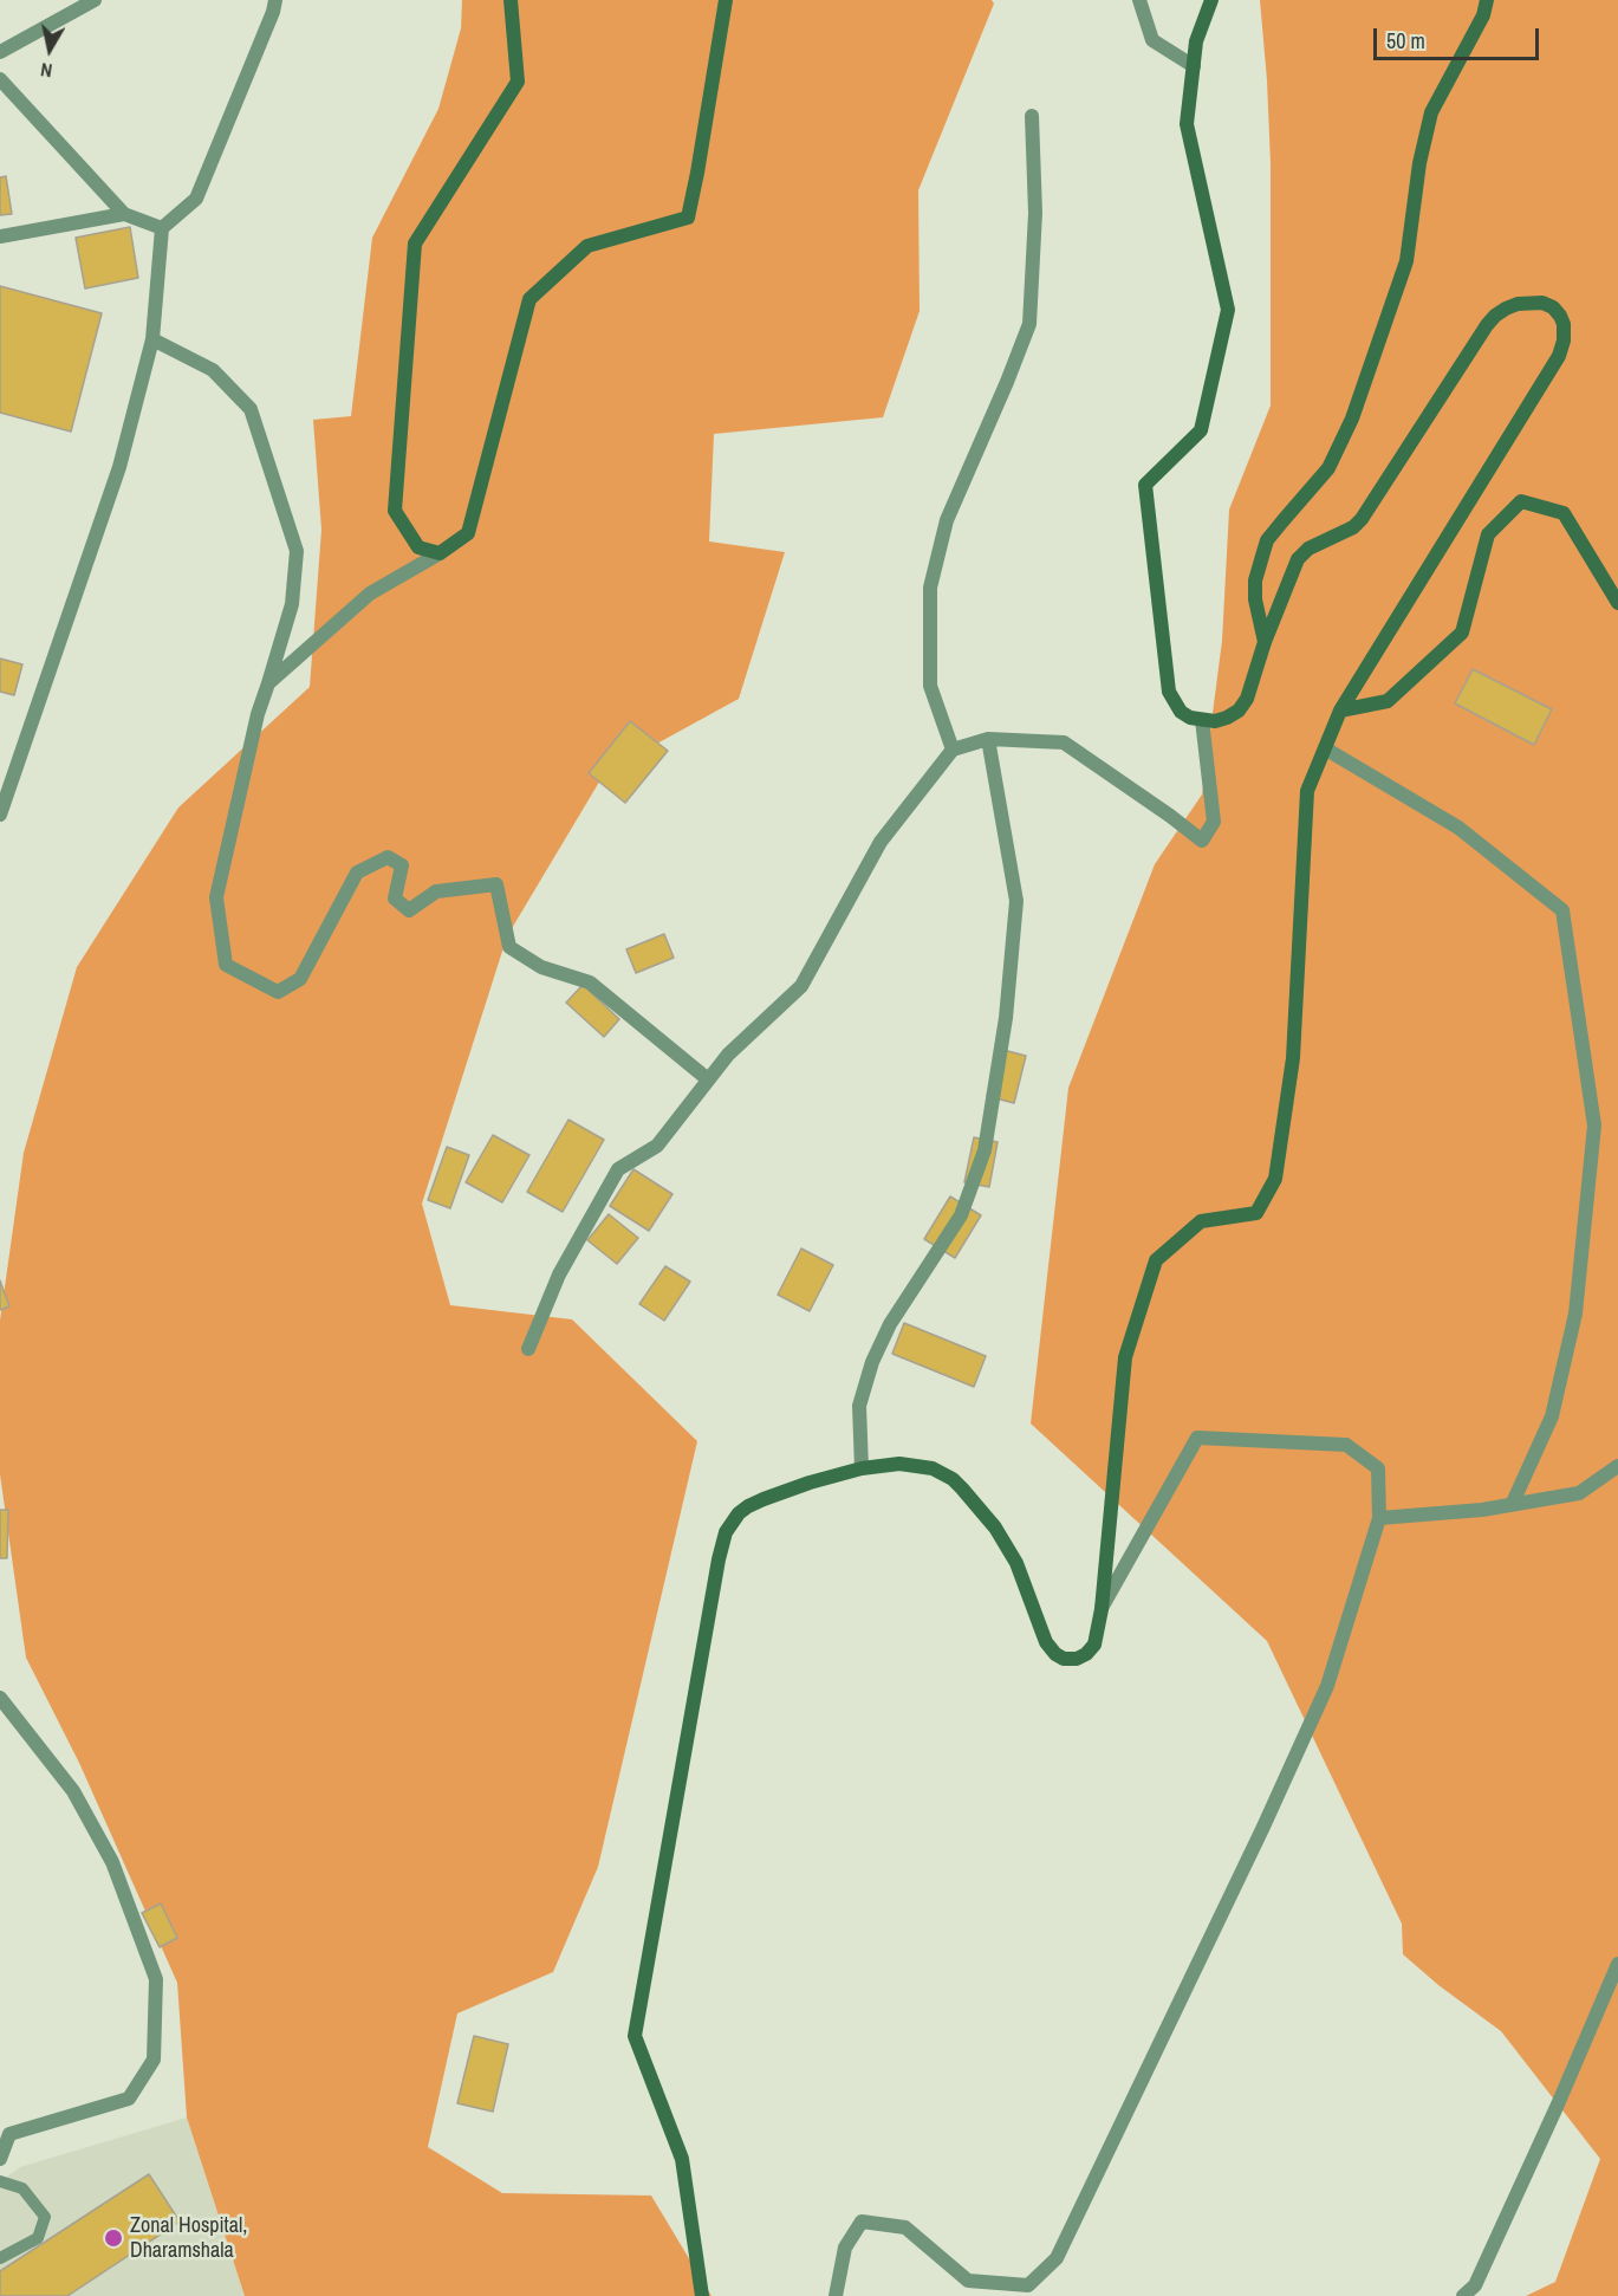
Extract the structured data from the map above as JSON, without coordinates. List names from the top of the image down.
{
  "places": ["Zonal Hospital, Dharamshala"],
  "scale_bar": "50 m",
  "north": "bottom"
}
